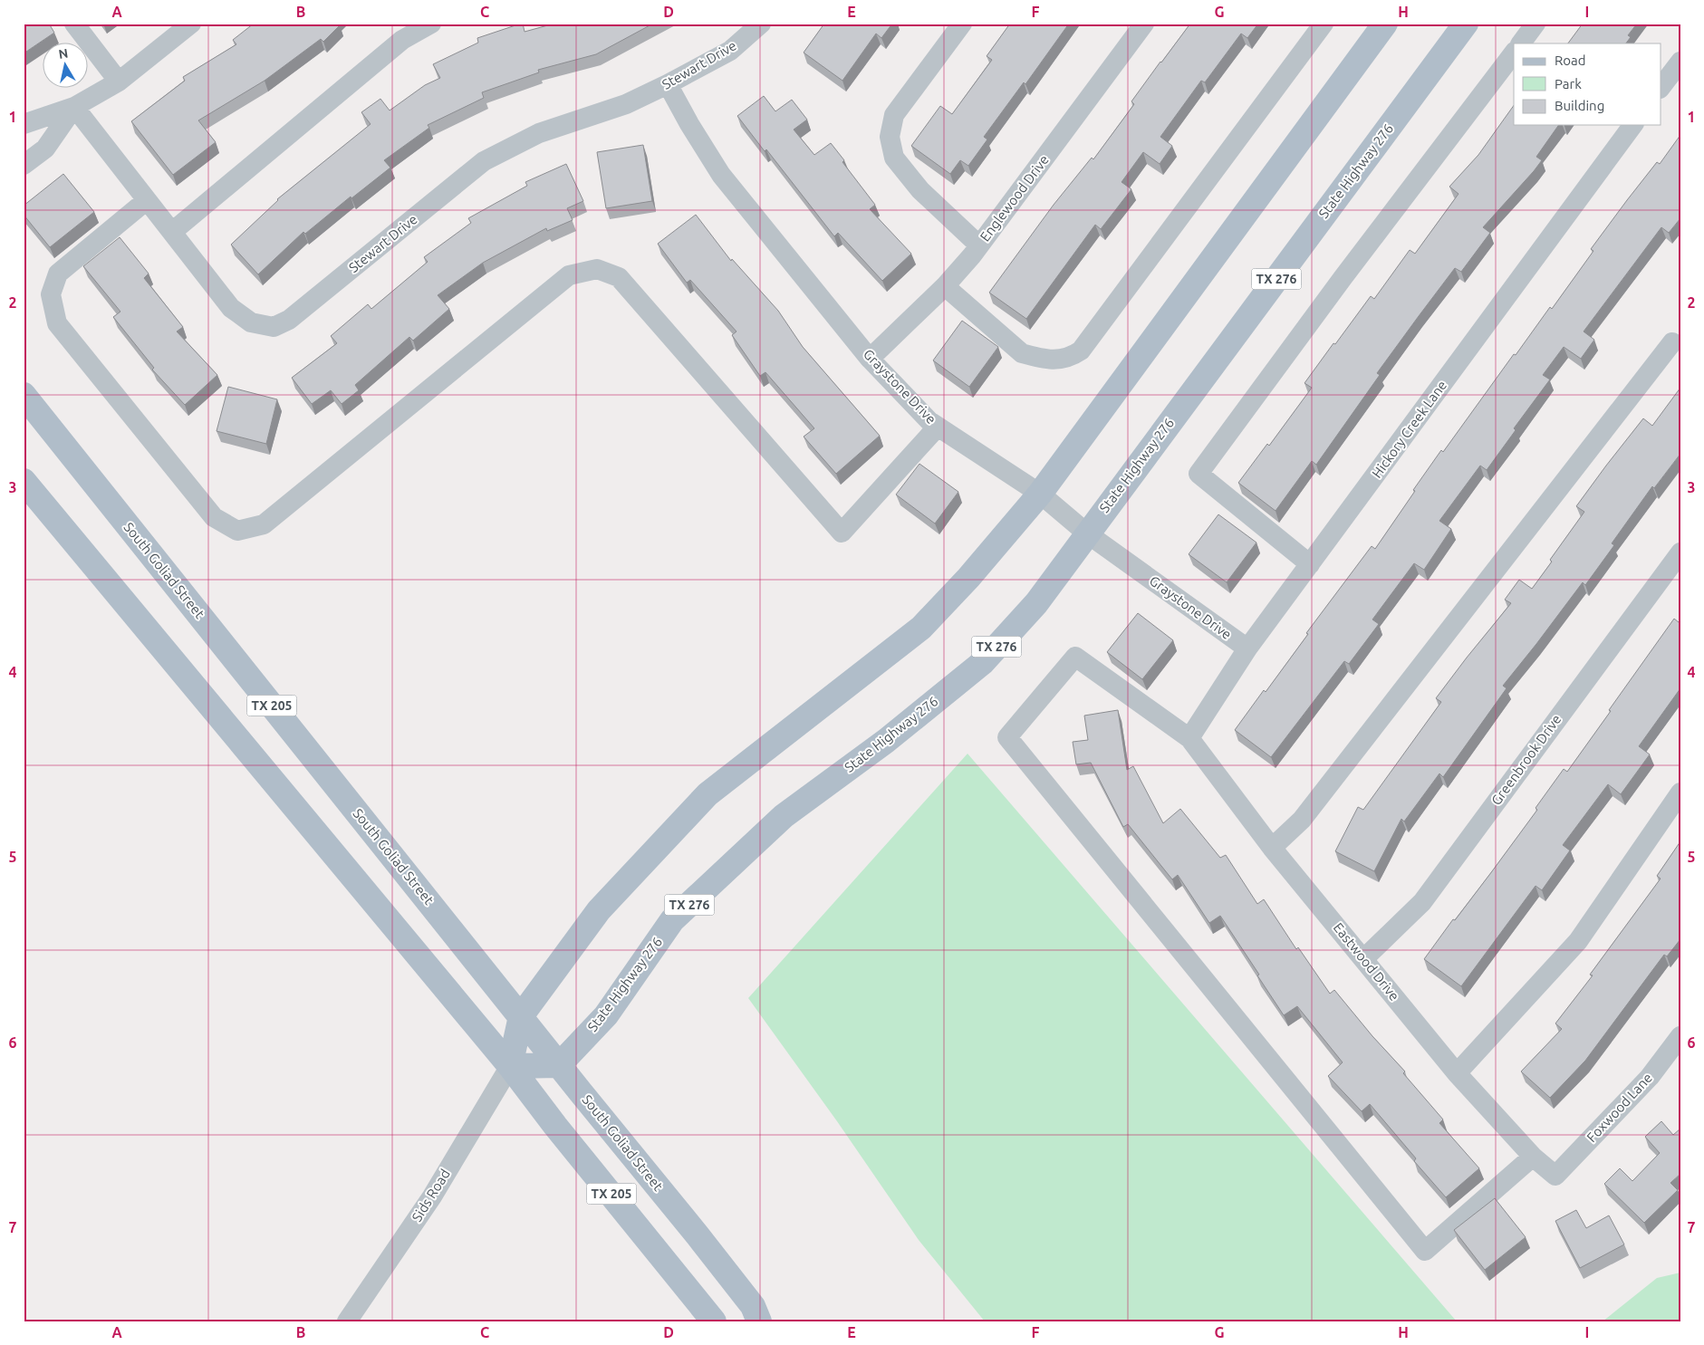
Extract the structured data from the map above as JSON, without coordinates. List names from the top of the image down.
{
  "streets": {
    "main road": [
      "State Highway 276",
      "TX 276",
      "South Goliad Street",
      "TX 205"
    ],
    "street": [
      "Stewart Drive",
      "Englewood Drive",
      "Graystone Drive",
      "Hickory Creek Lane",
      "Greenbrook Drive",
      "Eastwood Drive",
      "Foxwood Lane",
      "Sids Road"
    ]
  },
  "crossings": [
    ["Stewart Drive", "Graystone Drive"],
    ["State Highway 276", "Graystone Drive"],
    ["State Highway 276", "South Goliad Street"],
    ["Englewood Drive", "Graystone Drive"],
    ["Graystone Drive", "Hickory Creek Lane"],
    ["Hickory Creek Lane", "Eastwood Drive"],
    ["TX 205", "Sids Road"],
    ["Greenbrook Drive", "Eastwood Drive"],
    ["Eastwood Drive", "Foxwood Lane"]
  ],
  "legend": ["Road", "Park", "Building"],
  "north": "top",
  "grid": {
    "columns": [
      "A",
      "B",
      "C",
      "D",
      "E",
      "F",
      "G",
      "H",
      "I"
    ],
    "rows": [
      "1",
      "2",
      "3",
      "4",
      "5",
      "6",
      "7"
    ]
  }
}
